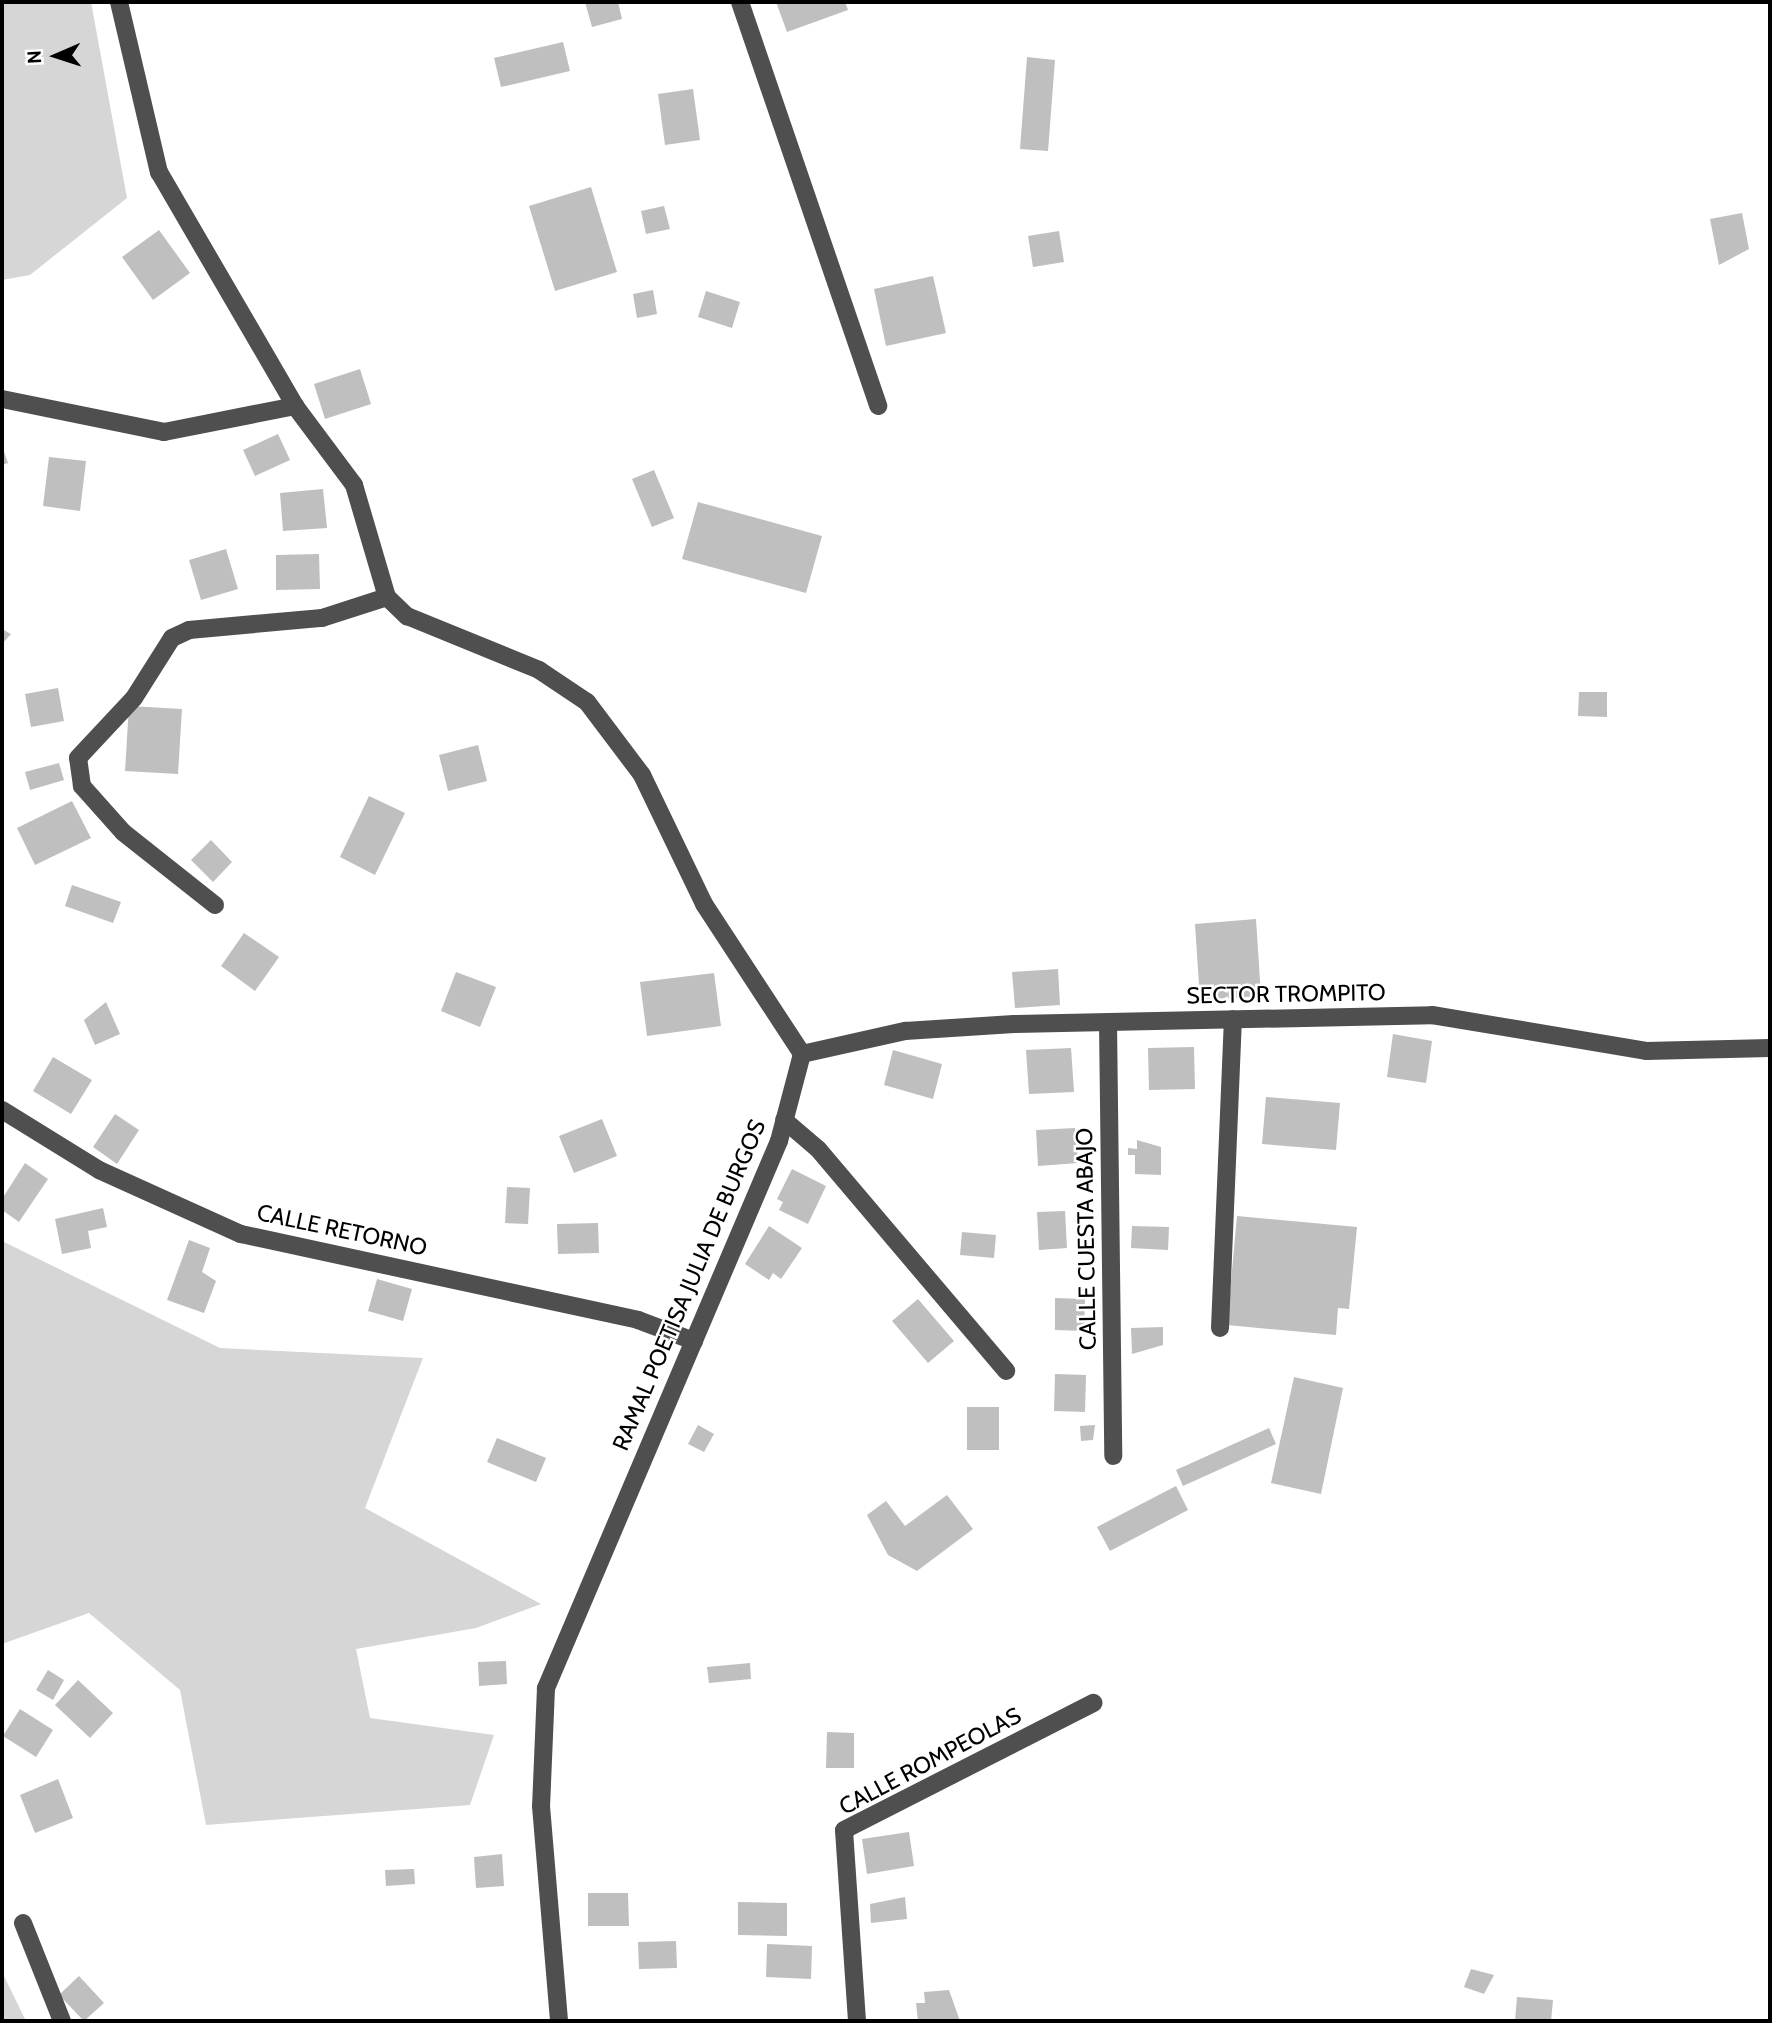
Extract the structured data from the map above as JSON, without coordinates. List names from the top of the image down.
{
  "streets": {
    "street": [
      "SECTOR TROMPITO",
      "CALLE RETORNO",
      "CALLE CUESTA ABAJO",
      "RAMAL POETISA JULIA DE BURGOS",
      "CALLE ROMPEOLAS"
    ]
  },
  "crossings": [
    ["SECTOR TROMPITO", "CALLE CUESTA ABAJO"],
    ["SECTOR TROMPITO", "RAMAL POETISA JULIA DE BURGOS"],
    ["CALLE RETORNO", "RAMAL POETISA JULIA DE BURGOS"]
  ],
  "north": "left"
}
